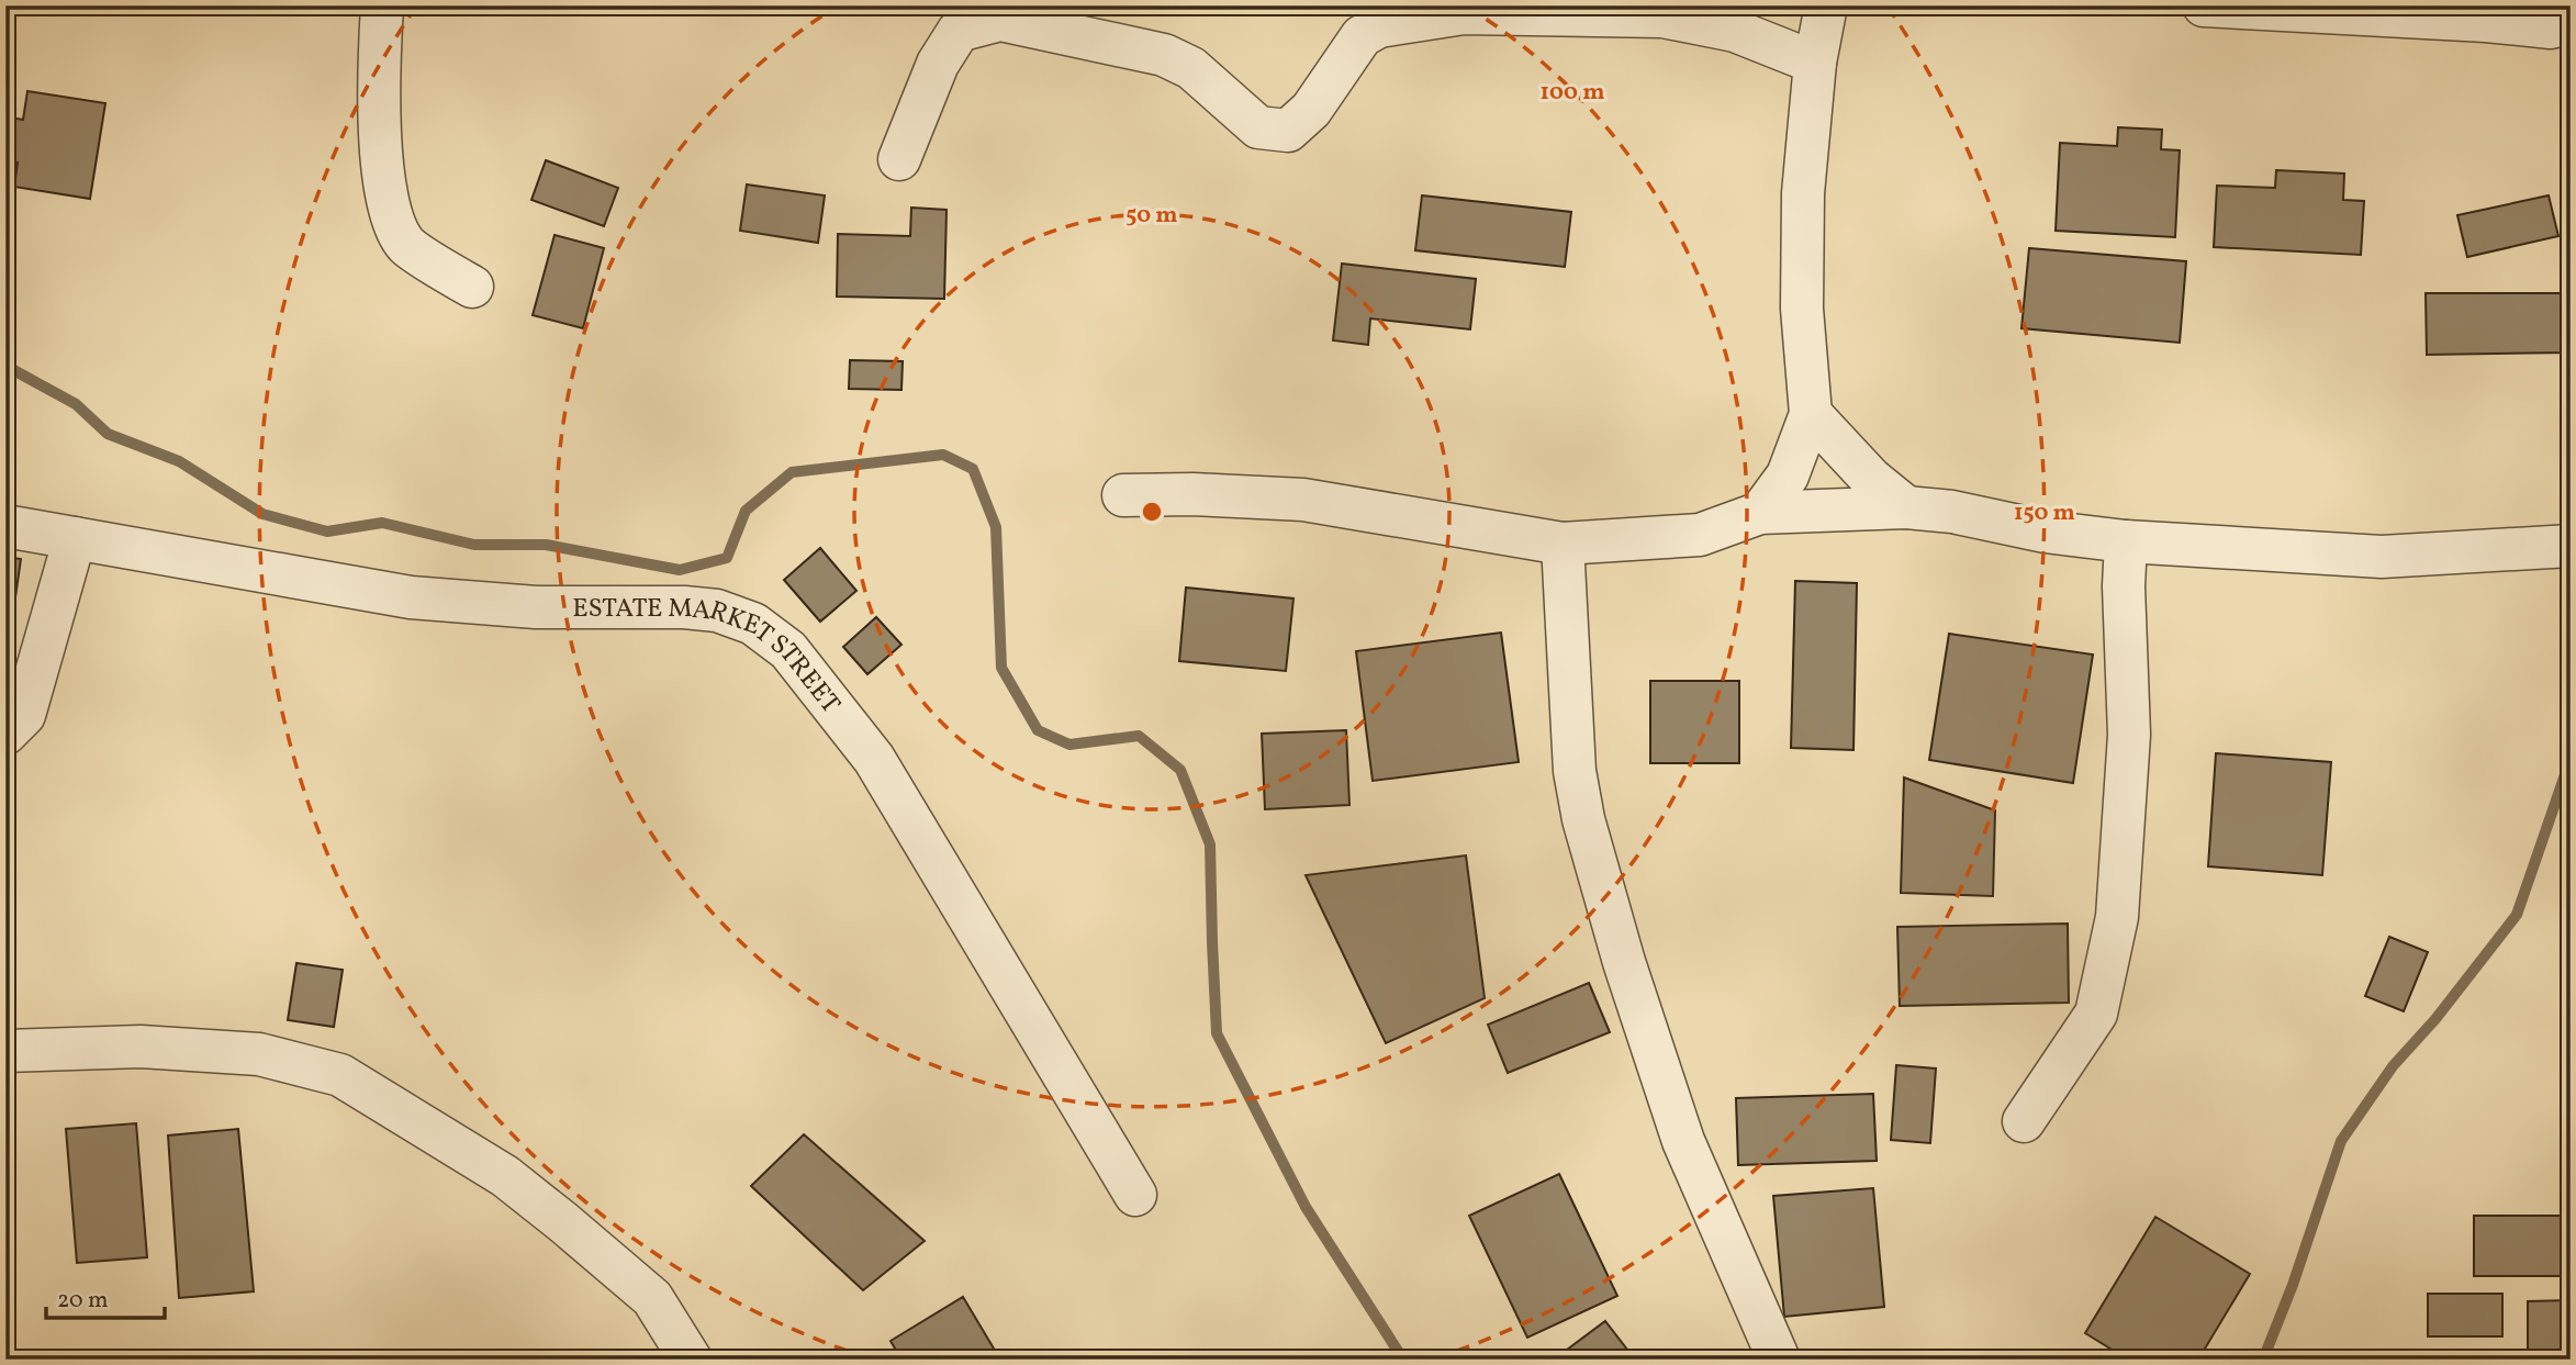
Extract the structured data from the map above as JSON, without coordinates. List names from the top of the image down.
{
  "streets": {
    "street": ["ESTATE MARKET STREET"]
  },
  "scale_bar": "20 m",
  "rings": ["100 m", "50 m", "150 m"]
}
